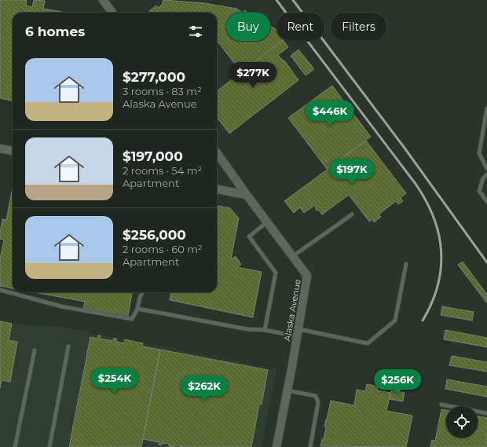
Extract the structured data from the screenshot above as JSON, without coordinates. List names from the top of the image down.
{
  "streets": {
    "street": ["Alaska Avenue"]
  },
  "page": {
    "chip": ["Buy", "Rent", "Filters"],
    "heading": "6 homes",
    "list": [
      {
        "name": "$277,000",
        "note": "3 rooms · 83 m² · Alaska Avenue"
      },
      {
        "name": "$197,000",
        "note": "2 rooms · 54 m² · Apartment"
      },
      {
        "name": "$256,000",
        "note": "2 rooms · 60 m² · Apartment"
      }
    ],
    "price": [
      "$277K",
      "$446K",
      "$197K",
      "$254K",
      "$256K",
      "$262K"
    ]
  }
}
